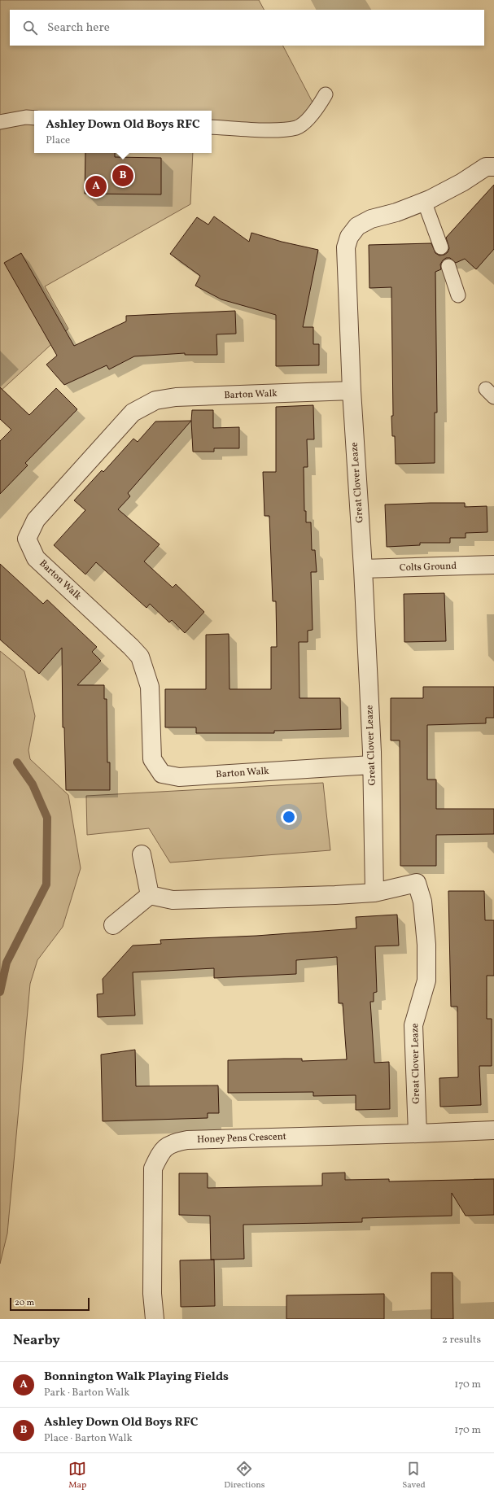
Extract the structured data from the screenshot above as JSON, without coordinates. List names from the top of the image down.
{
  "streets": {
    "street": [
      "Barton Walk",
      "Great Clover Leaze",
      "Colts Ground",
      "Honey Pens Crescent"
    ]
  },
  "crossings": [
    ["Barton Walk", "Great Clover Leaze"],
    ["Great Clover Leaze", "Colts Ground"],
    ["Great Clover Leaze", "Honey Pens Crescent"]
  ],
  "scale_bar": "20 m",
  "page": {
    "search": "Search here",
    "popup": ["Ashley Down Old Boys RFC", "Place"],
    "pins": ["B", "A"],
    "scale": "20 m",
    "heading": ["Nearby", "2 results"],
    "list": [
      {
        "mark": "A",
        "name": "Bonnington Walk Playing Fields",
        "note": "Park · Barton Walk",
        "value": "170 m"
      },
      {
        "mark": "B",
        "name": "Ashley Down Old Boys RFC",
        "note": "Place · Barton Walk",
        "value": "170 m"
      }
    ],
    "nav": ["Map", "Directions", "Saved"]
  }
}
